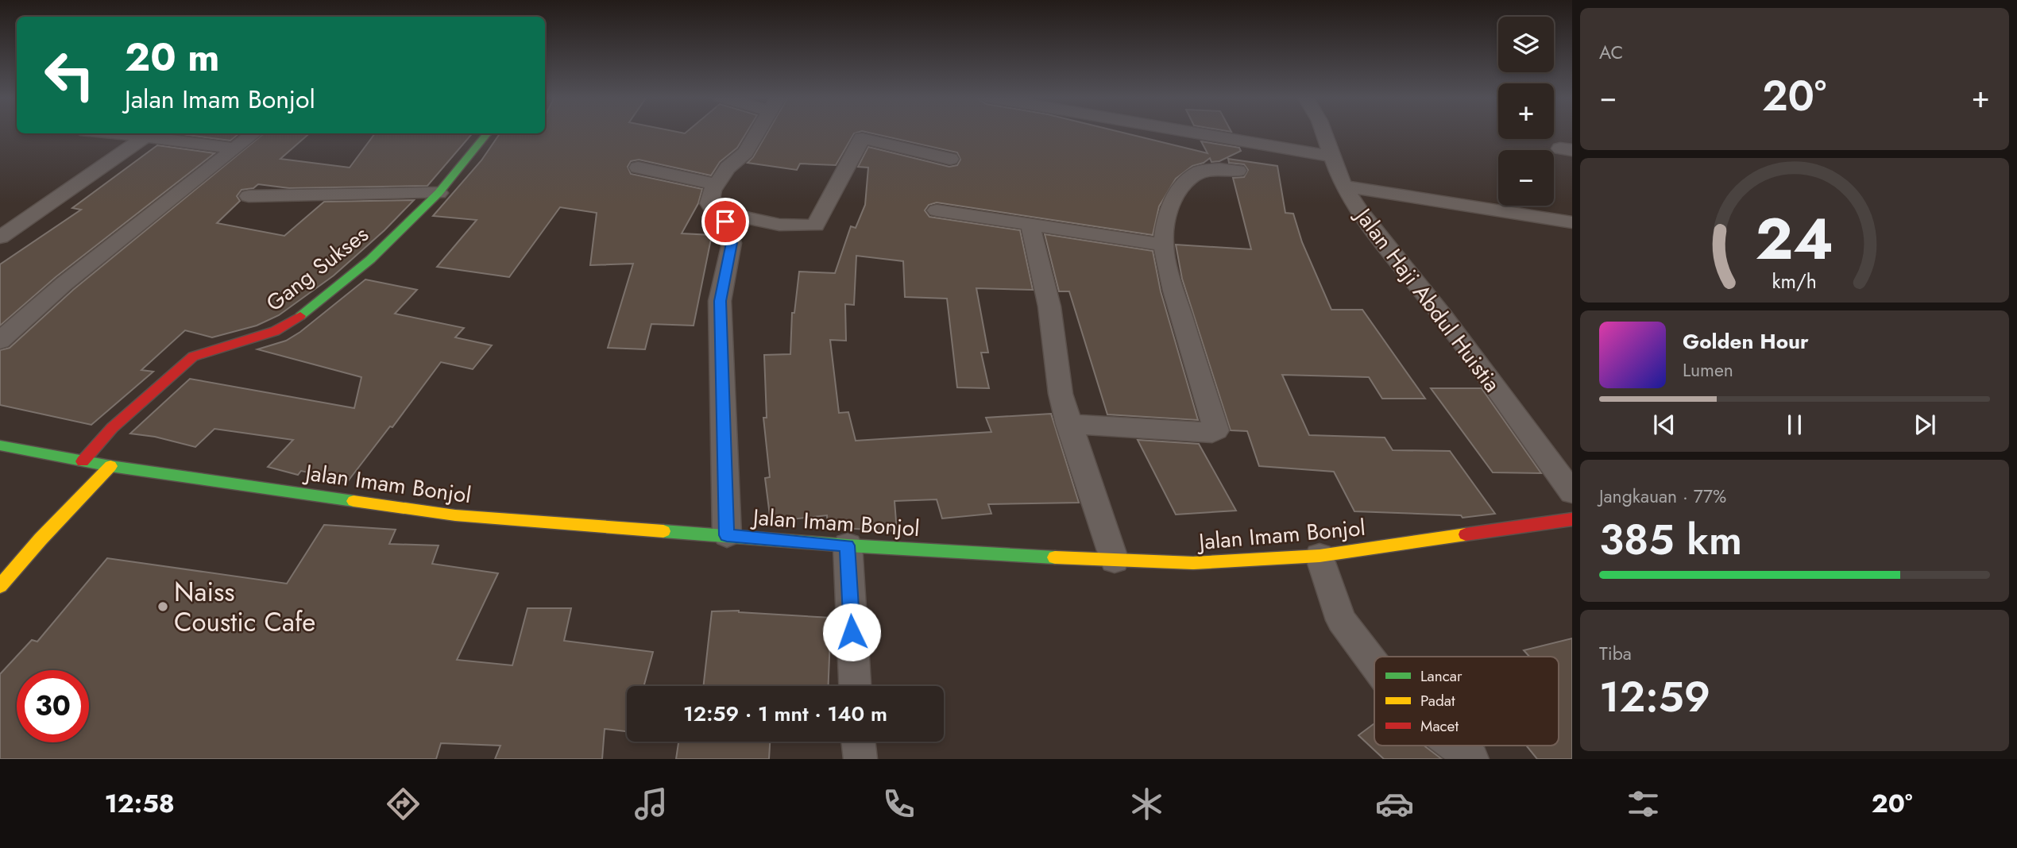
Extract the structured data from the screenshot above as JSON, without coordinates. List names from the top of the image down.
{
  "streets": {
    "main road": ["Gang Sukses", "Jalan Imam Bonjol"],
    "street": ["Jalan Haji Abdul Huistia"]
  },
  "crossings": [
    ["Gang Sukses", "Jalan Imam Bonjol"]
  ],
  "places": ["Naiss Coustic Cafe"],
  "legend": ["Lancar", "Padat", "Macet"],
  "page": {
    "tile": [
      "AC",
      ["Jangkauan · 77%", "385 km"],
      ["Tiba", "12:59"]
    ],
    "map_buttons": ["+", "−"],
    "turn": ["20 m", "Jalan Imam Bonjol"],
    "heat": ["−", "20°", "+"],
    "song": ["Golden Hour", "Lumen"],
    "limit": "30",
    "trip": "12:59 · 1 mnt · 140 m",
    "tabs": ["12:58", "20°"],
    "gauge": ["24", "km/h"]
  }
}
